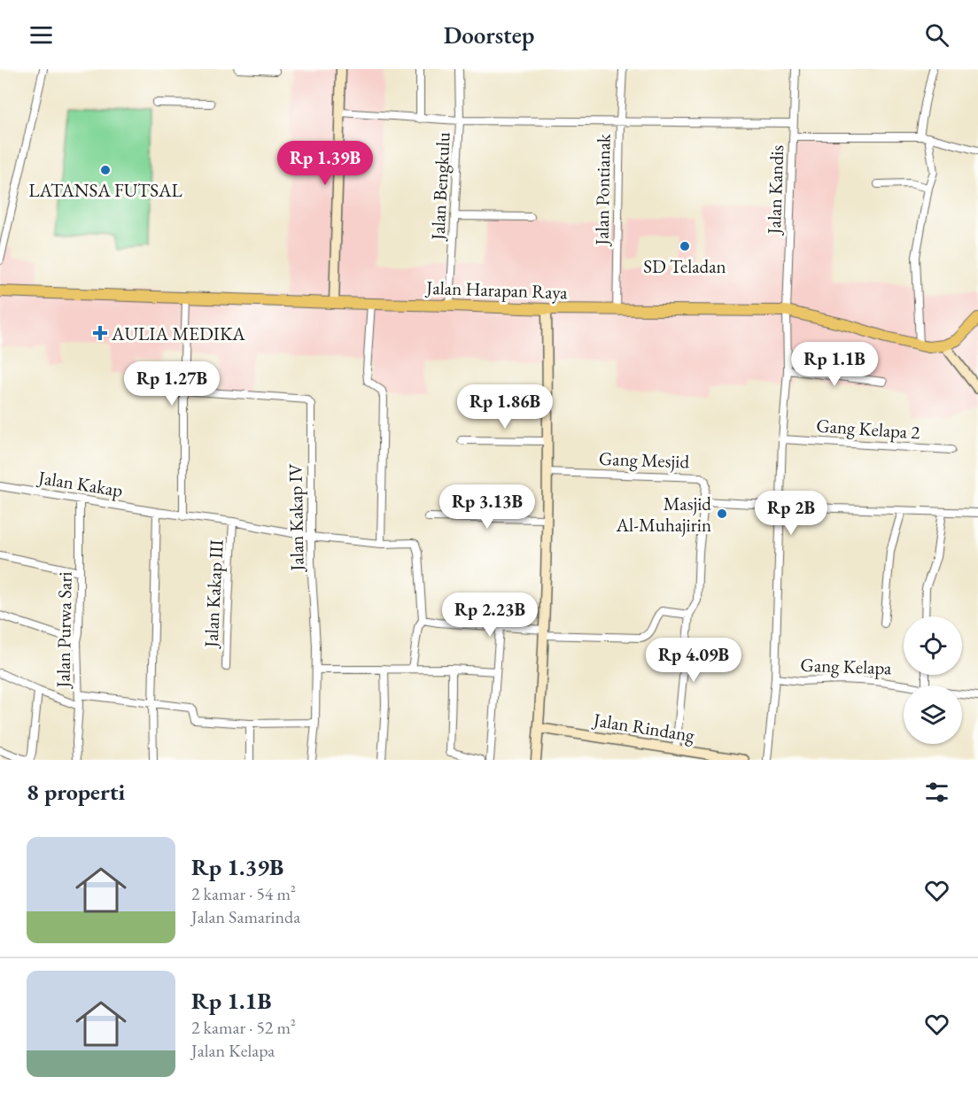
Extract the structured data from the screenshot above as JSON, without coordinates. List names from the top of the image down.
{
  "streets": {
    "main road": ["Jalan Harapan Raya"],
    "street": [
      "Jalan Bengkulu",
      "Jalan Pontianak",
      "Jalan Kandis",
      "Gang Kelapa 2",
      "Gang Mesjid",
      "Jalan Kakap",
      "Jalan Kakap IV",
      "Jalan Kakap III",
      "Jalan Purwa Sari",
      "Gang Kelapa",
      "Jalan Rindang"
    ]
  },
  "crossings": [
    ["Jalan Bengkulu", "Jalan Harapan Raya"],
    ["Jalan Pontianak", "Jalan Harapan Raya"],
    ["Jalan Kandis", "Jalan Harapan Raya"],
    ["Jalan Kandis", "Gang Kelapa 2"],
    ["Jalan Kandis", "Gang Kelapa"],
    ["Jalan Kakap", "Jalan Kakap IV"],
    ["Jalan Kakap", "Jalan Kakap III"],
    ["Jalan Kakap", "Jalan Purwa Sari"]
  ],
  "places": {
    "other": ["LATANSA FUTSAL", "SD Teladan", "Masjid Al-Muhajirin"],
    "health": ["AULIA MEDIKA"]
  },
  "page": {
    "header": "Doorstep",
    "price": [
      "Rp 1.39B",
      "Rp 1.1B",
      "Rp 1.27B",
      "Rp 1.86B",
      "Rp 3.13B",
      "Rp 2B",
      "Rp 2.23B",
      "Rp 4.09B"
    ],
    "heading": "8 properti",
    "list": [
      {
        "name": "Rp 1.39B",
        "note": "2 kamar · 54 m² · Jalan Samarinda"
      },
      {
        "name": "Rp 1.1B",
        "note": "2 kamar · 52 m² · Jalan Kelapa"
      }
    ]
  }
}
